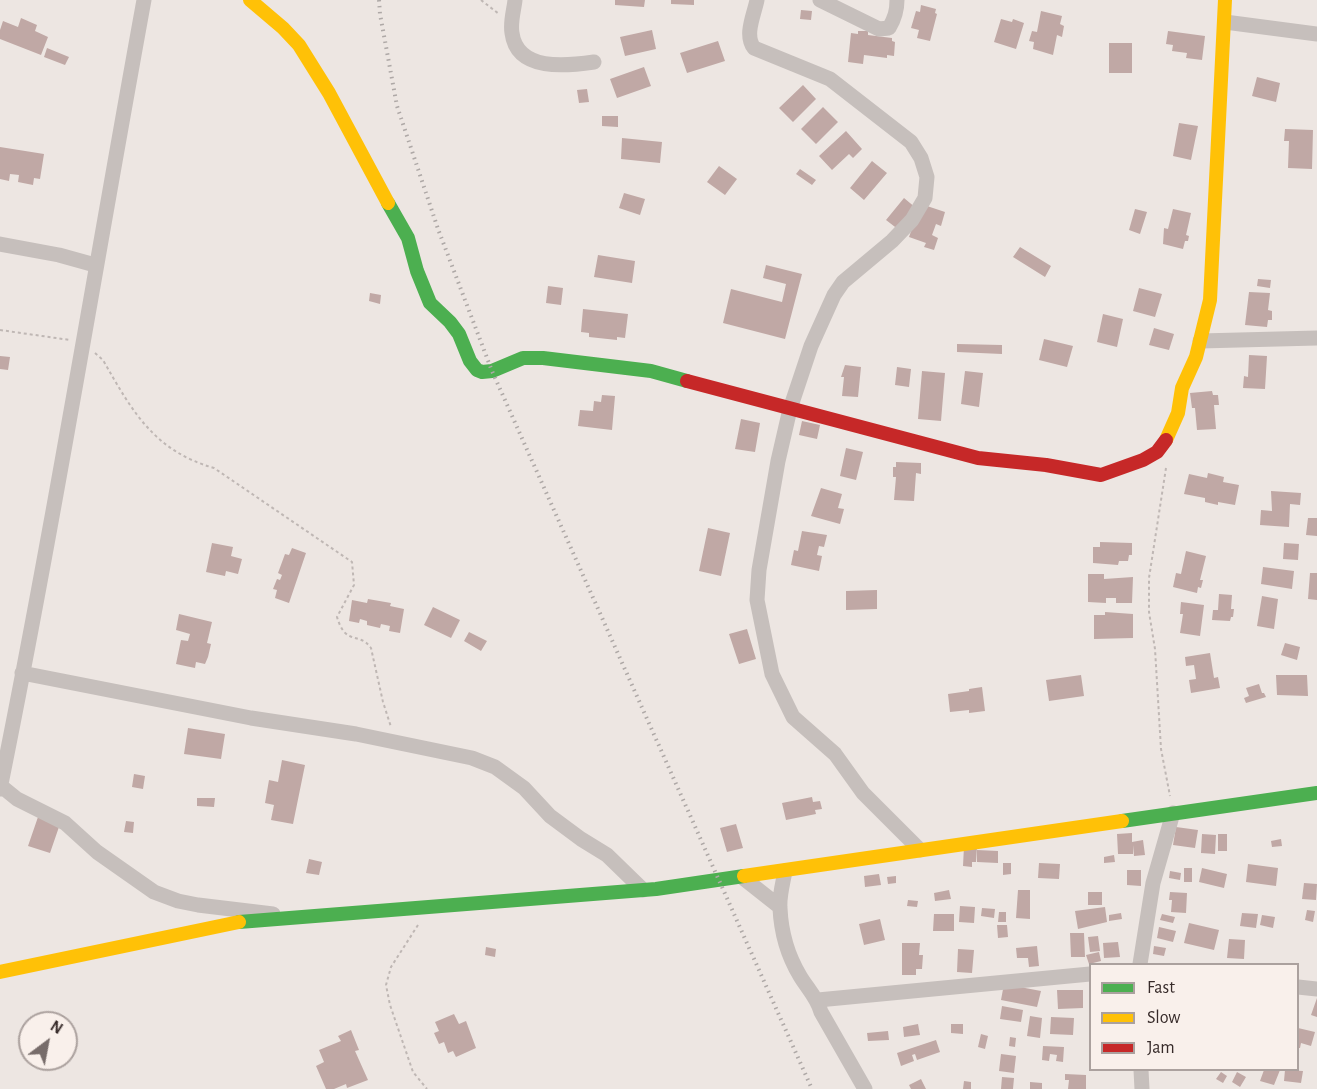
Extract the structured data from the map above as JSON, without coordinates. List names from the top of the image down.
{
  "legend": ["Fast", "Slow", "Jam"],
  "north": "top right"
}
